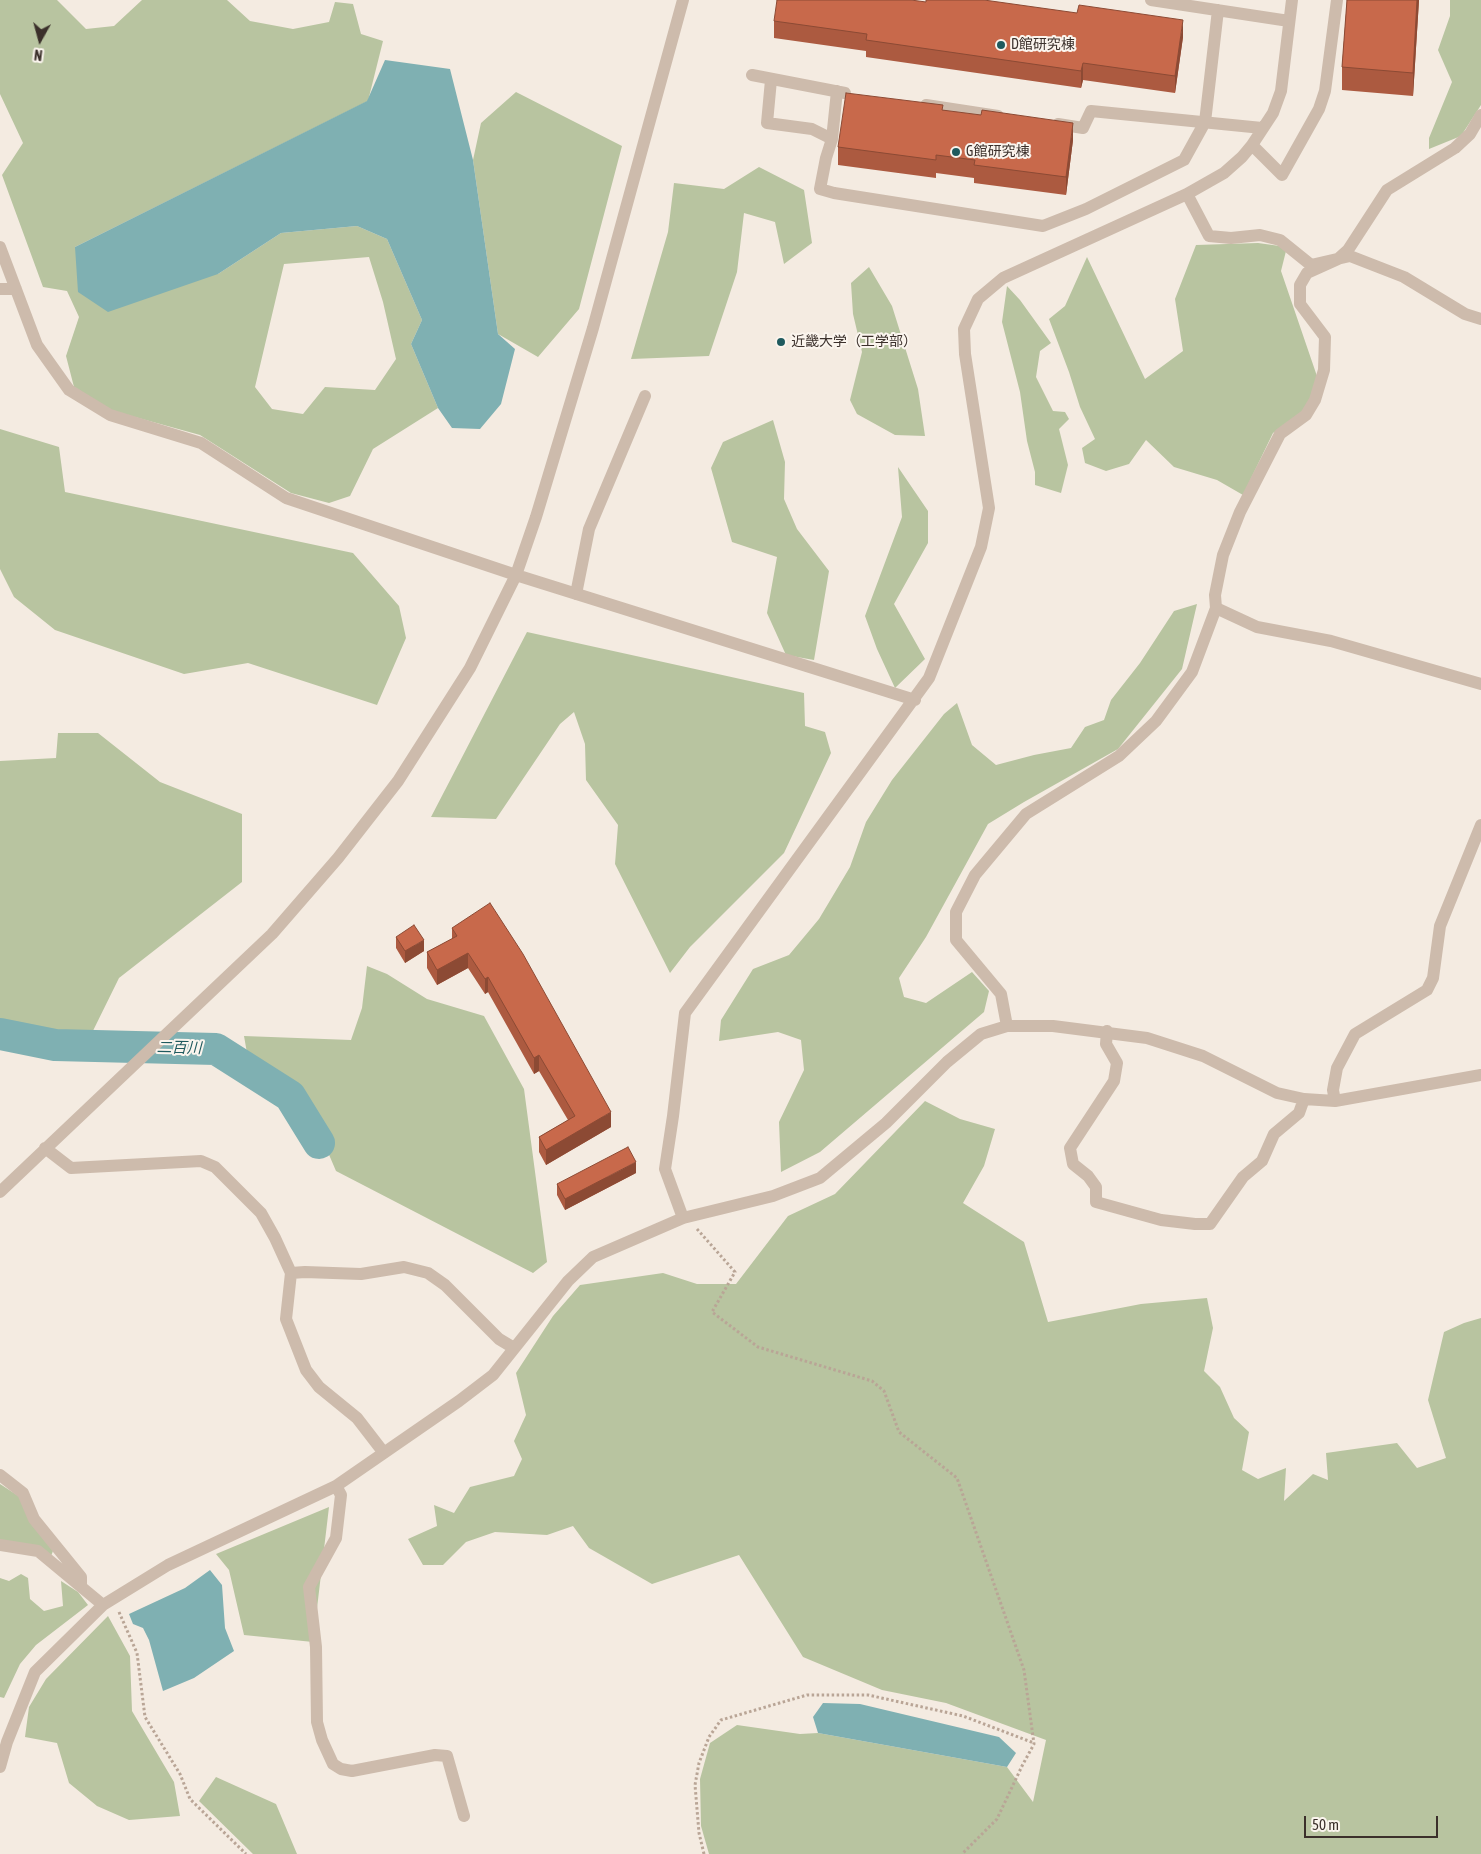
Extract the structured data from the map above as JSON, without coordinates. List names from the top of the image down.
{
  "water": ["二百川"],
  "places": ["D館研究棟", "G館研究棟", "近畿大学（工学部）"],
  "scale_bar": "50 m",
  "north": "bottom"
}
